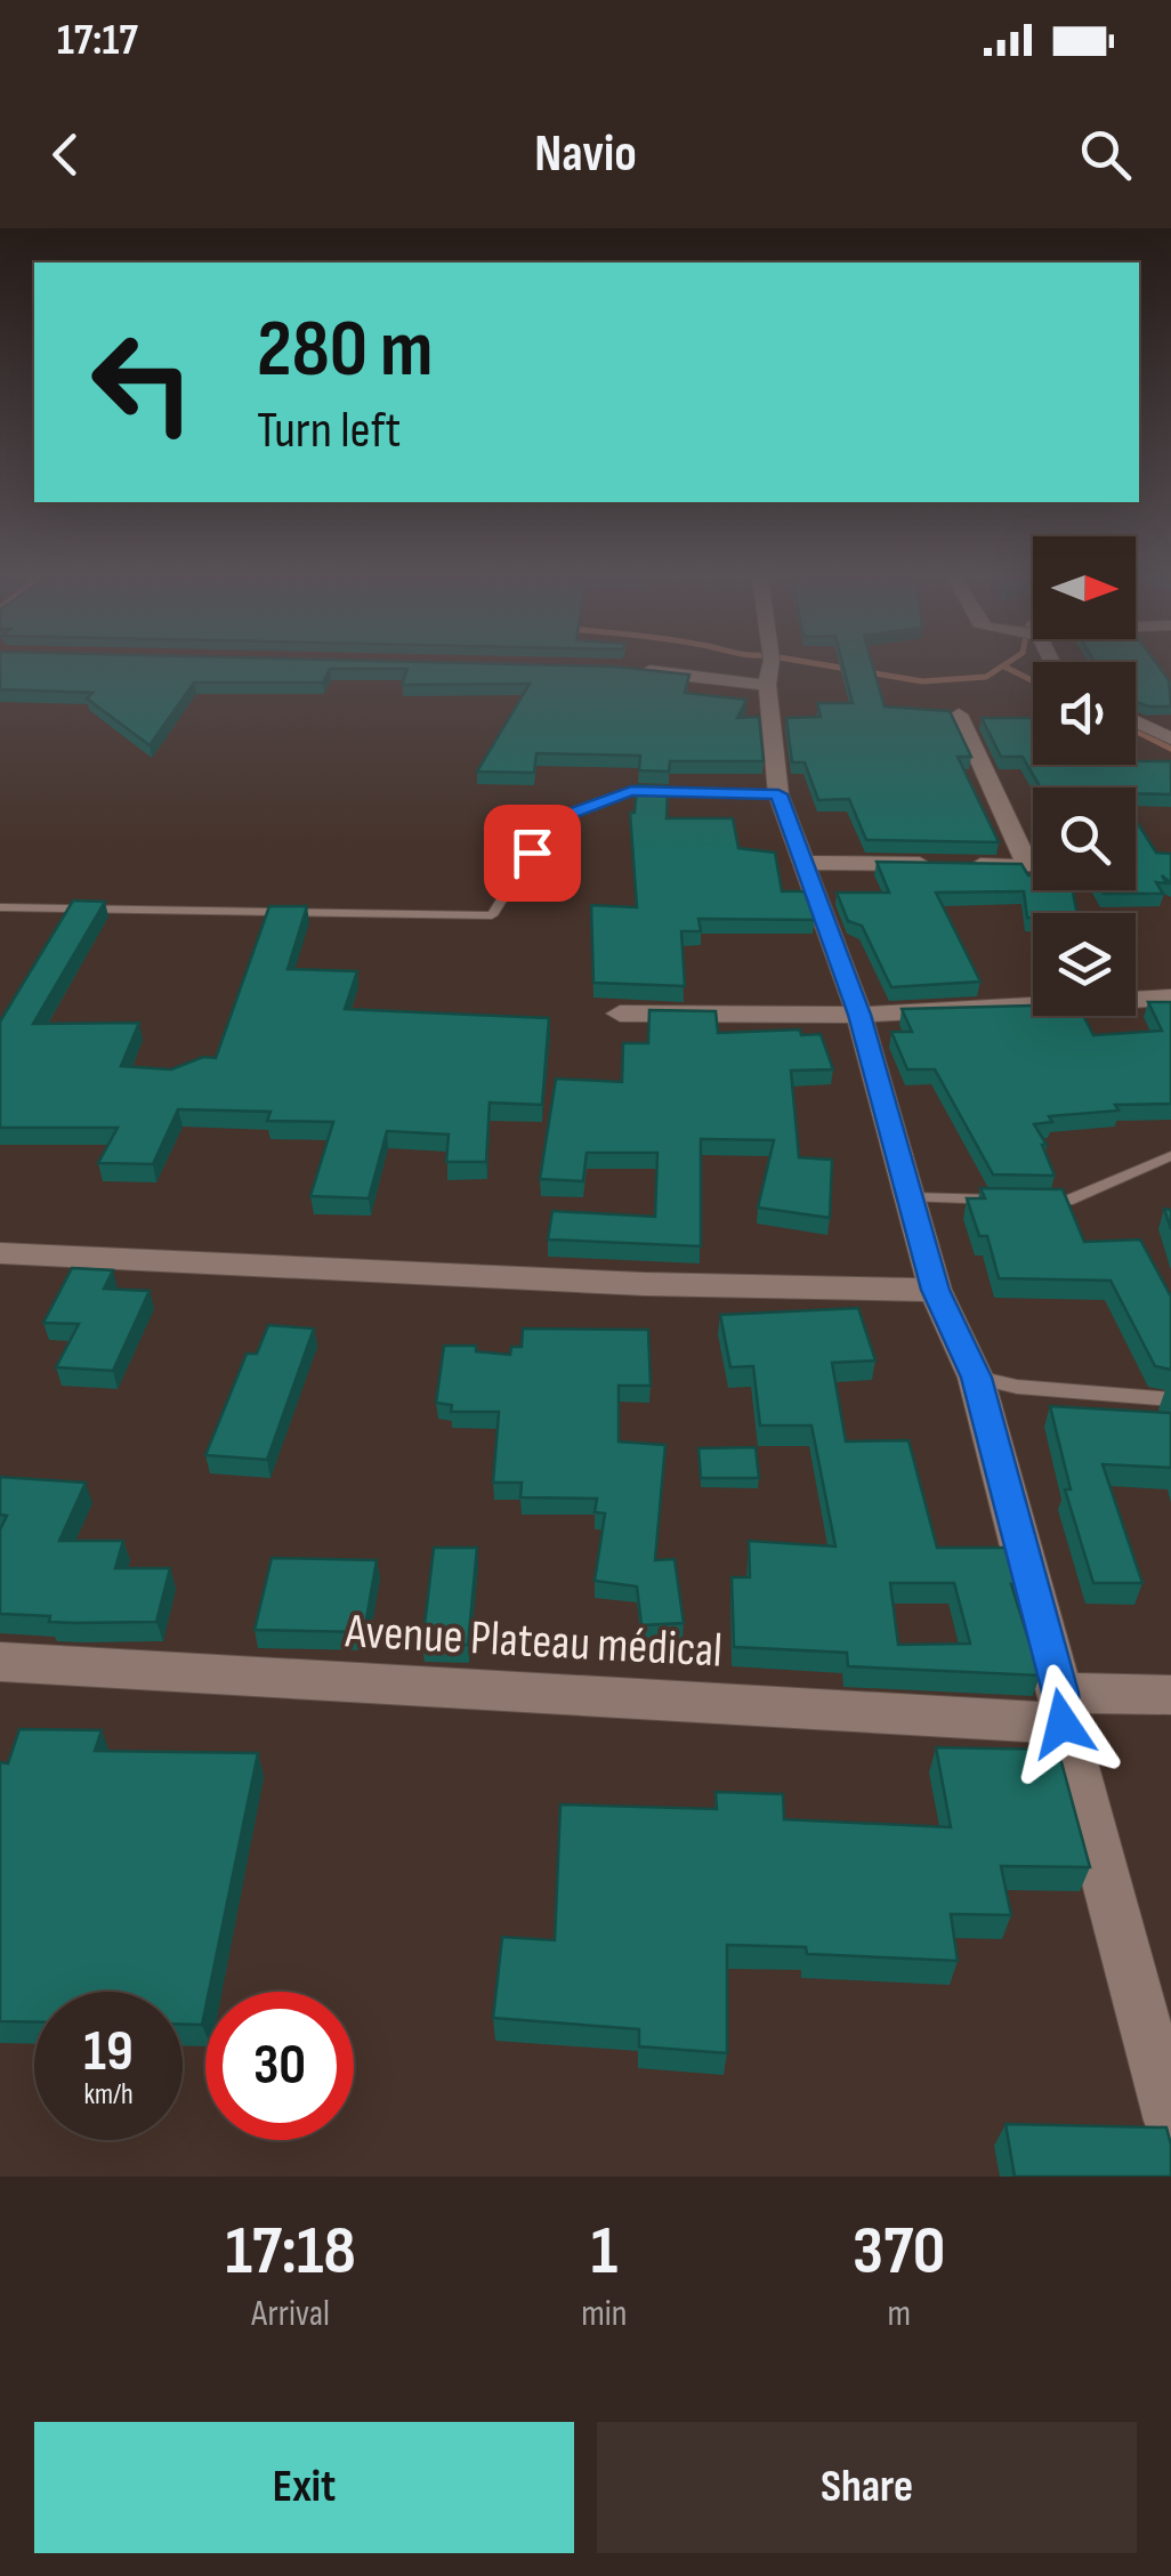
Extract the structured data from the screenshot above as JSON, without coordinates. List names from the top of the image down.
{
  "streets": {
    "street": ["Avenue Plateau médical"]
  },
  "north": "right",
  "page": {
    "status": "17:17",
    "header": "Navio",
    "turn": ["280 m", "Turn left"],
    "speed": "19 km/h",
    "limit": "30",
    "eta": [
      "17:18",
      "Arrival",
      "1",
      "min",
      "370",
      "m"
    ],
    "buttons": ["Exit", "Share"]
  }
}
